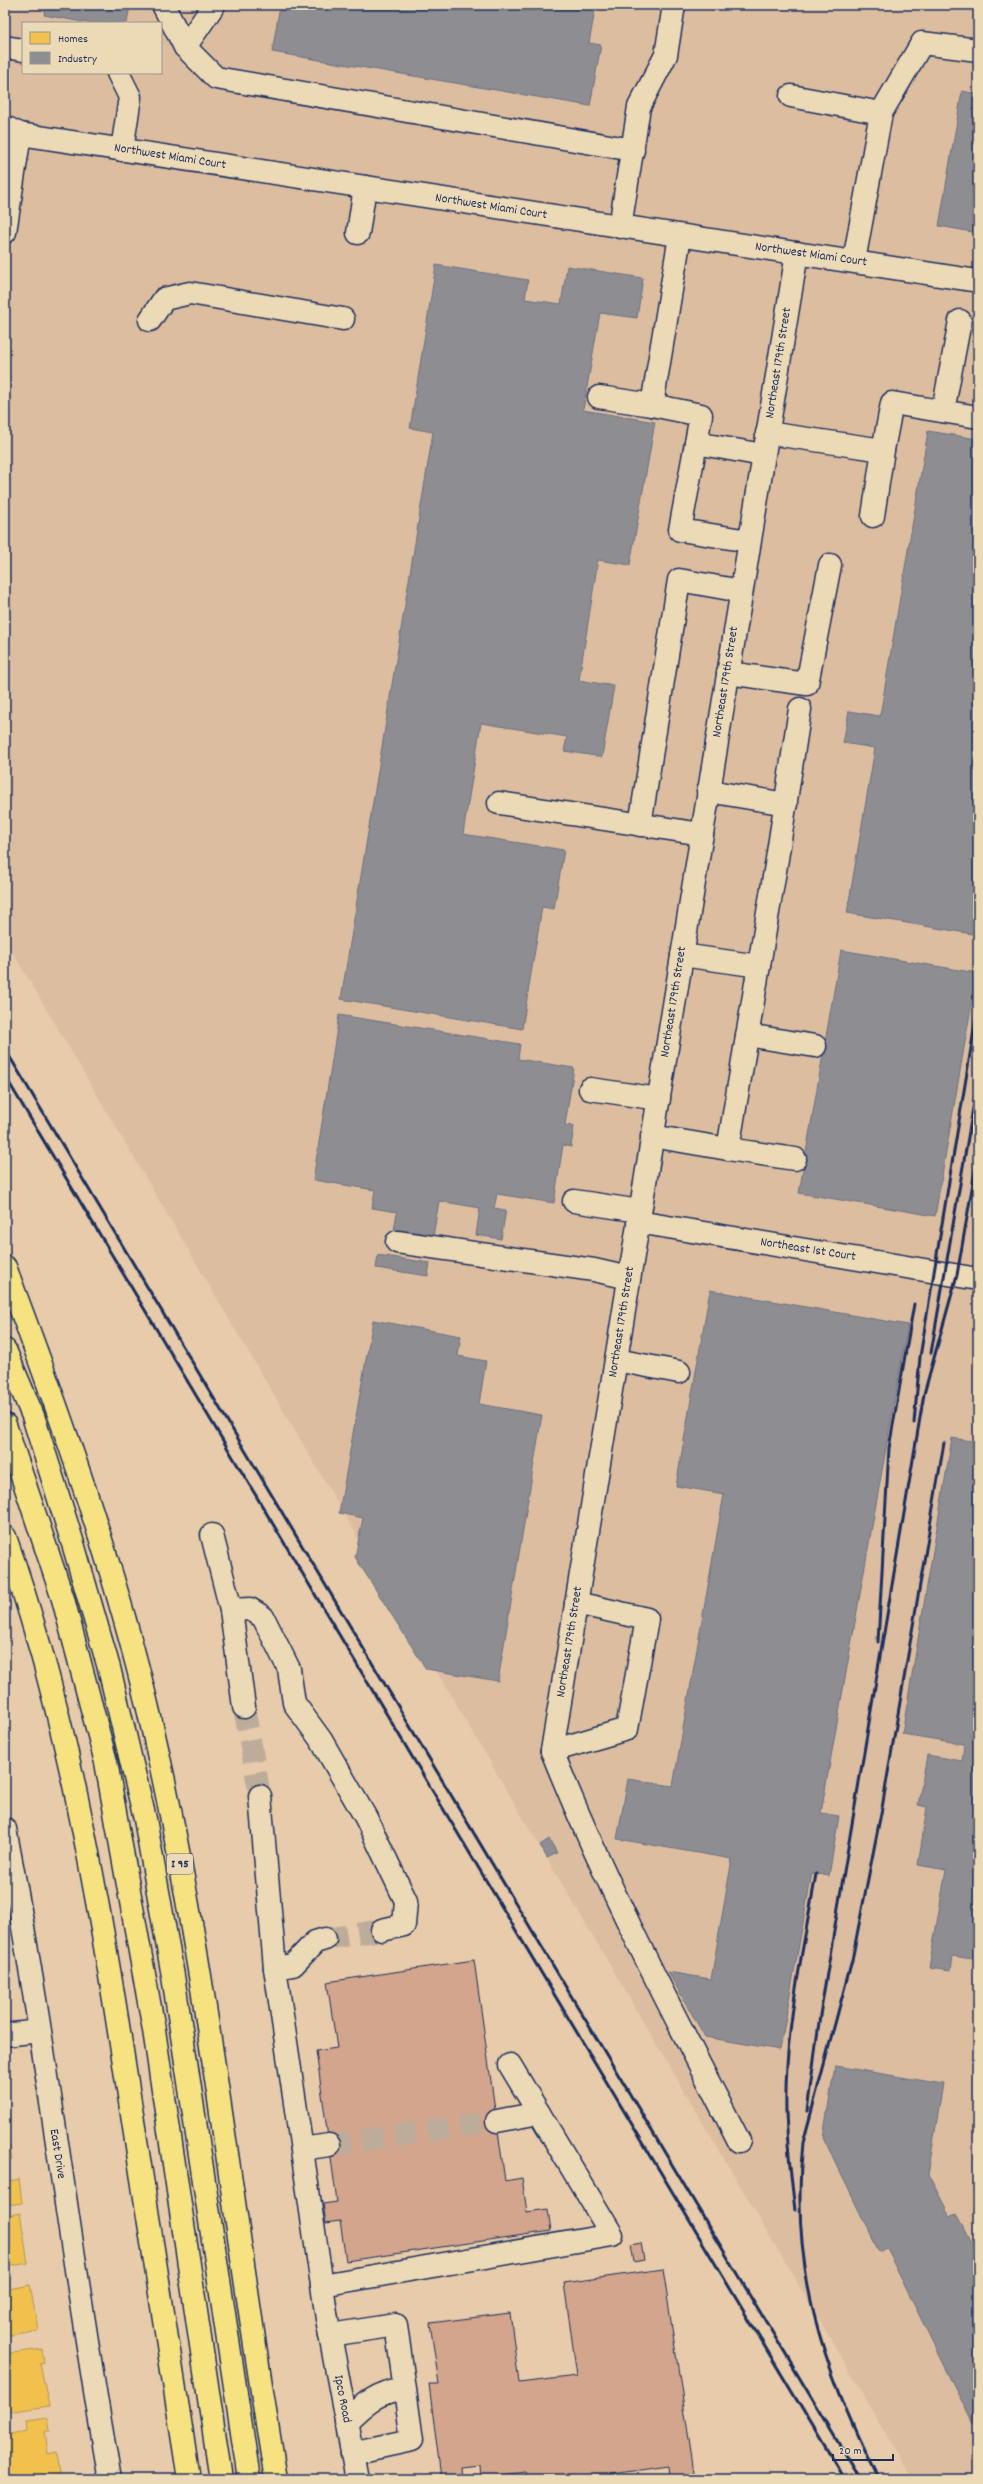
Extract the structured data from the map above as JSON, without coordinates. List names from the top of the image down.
{
  "streets": {
    "highway": ["I 95"],
    "street": [
      "Northwest Miami Court",
      "Northeast 179th Street",
      "Northeast 1st Court",
      "East Drive",
      "Ipco Road"
    ]
  },
  "crossings": [
    ["Northwest Miami Court", "Northeast 179th Street"],
    ["Northeast 179th Street", "Northeast 1st Court"]
  ],
  "legend": ["Homes", "Industry"],
  "scale_bar": "20 m"
}
